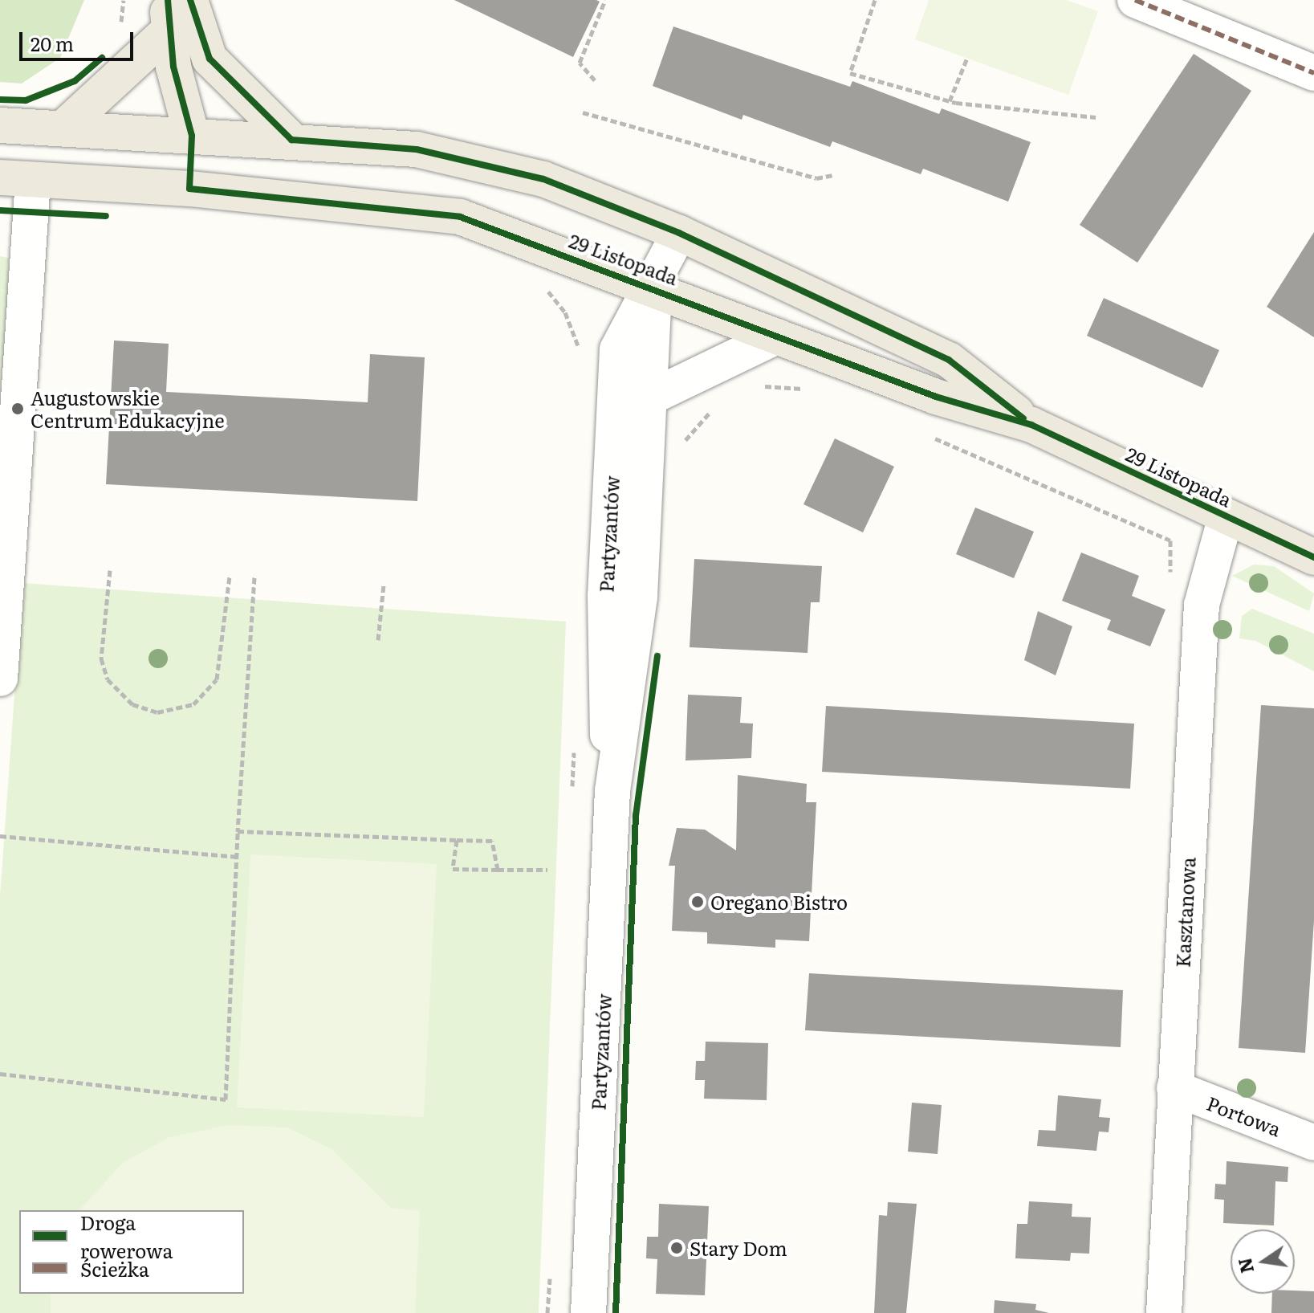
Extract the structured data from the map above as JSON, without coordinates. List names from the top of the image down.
{
  "streets": {
    "main road": ["29 Listopada"],
    "street": ["Partyzantów", "Kasztanowa", "Portowa"]
  },
  "crossings": [
    ["29 Listopada", "Partyzantów"],
    ["29 Listopada", "Kasztanowa"],
    ["Kasztanowa", "Portowa"]
  ],
  "places": ["Augustowskie Centrum Edukacyjne", "Oregano Bistro", "Stary Dom"],
  "legend": ["Droga rowerowa", "Ścieżka"],
  "scale_bar": "20 m",
  "north": "left"
}
